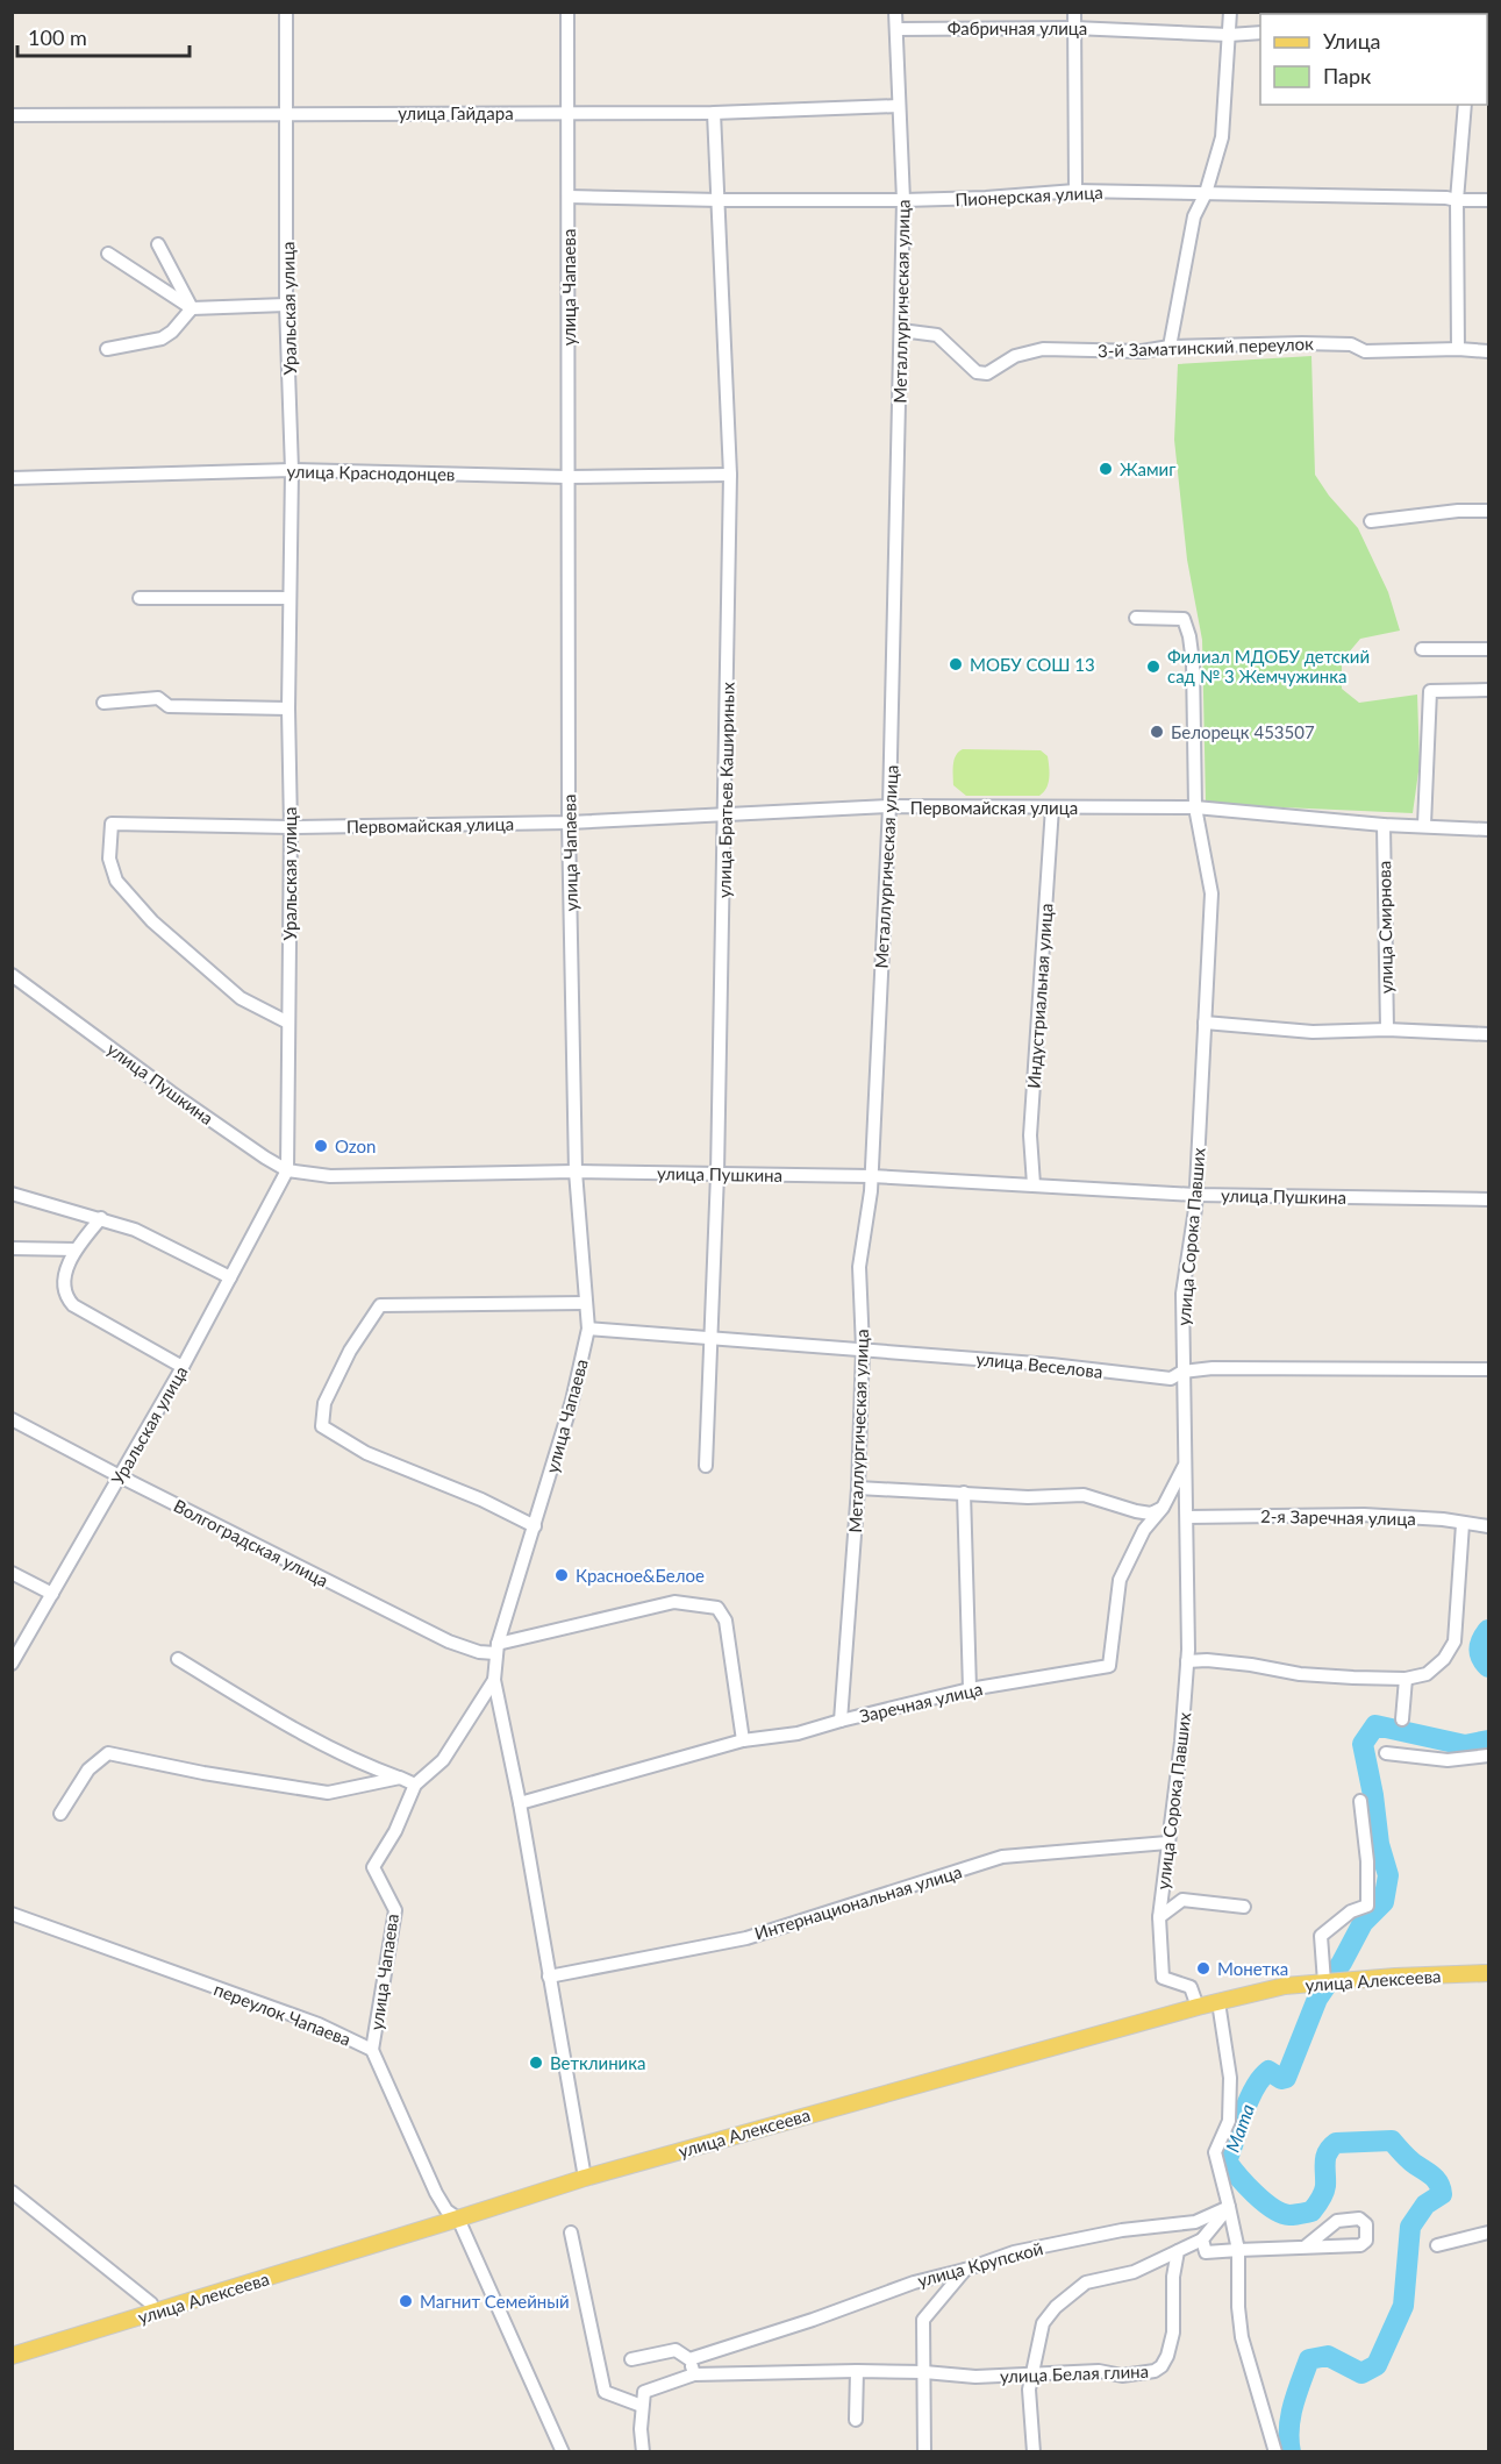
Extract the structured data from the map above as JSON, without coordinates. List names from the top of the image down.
{
  "streets": {
    "main road": ["улица Алексеева"],
    "street": [
      "Фабричная улица",
      "улица Гайдара",
      "Пионерская улица",
      "улица Чапаева",
      "Металлургическая улица",
      "Уральская улица",
      "3-й Заматинский переулок",
      "улица Краснодонцев",
      "улица Братьев Кашириных",
      "Первомайская улица",
      "улица Смирнова",
      "Индустриальная улица",
      "улица Пушкина",
      "улица Сорока Павших",
      "улица Веселова",
      "2-я Заречная улица",
      "Волгоградская улица",
      "Заречная улица",
      "Интернациональная улица",
      "переулок Чапаева",
      "улица Крупской",
      "улица Белая глина"
    ]
  },
  "crossings": [
    ["Фабричная улица", "Металлургическая улица"],
    ["улица Гайдара", "улица Чапаева"],
    ["улица Гайдара", "Металлургическая улица"],
    ["улица Гайдара", "Уральская улица"],
    ["улица Гайдара", "улица Братьев Кашириных"],
    ["Пионерская улица", "улица Чапаева"],
    ["Пионерская улица", "Металлургическая улица"],
    ["Пионерская улица", "улица Братьев Кашириных"],
    ["улица Чапаева", "улица Краснодонцев"],
    ["улица Чапаева", "Первомайская улица"],
    ["улица Чапаева", "улица Пушкина"],
    ["улица Чапаева", "улица Веселова"],
    ["улица Чапаева", "Волгоградская улица"],
    ["улица Чапаева", "Заречная улица"],
    ["улица Чапаева", "Интернациональная улица"],
    ["улица Чапаева", "улица Алексеева"],
    ["улица Чапаева", "переулок Чапаева"],
    ["Металлургическая улица", "3-й Заматинский переулок"],
    ["Металлургическая улица", "Первомайская улица"],
    ["Металлургическая улица", "улица Пушкина"],
    ["Металлургическая улица", "улица Веселова"],
    ["Металлургическая улица", "Заречная улица"],
    ["Уральская улица", "улица Краснодонцев"],
    ["Уральская улица", "Первомайская улица"],
    ["Уральская улица", "улица Пушкина"],
    ["Уральская улица", "Волгоградская улица"],
    ["улица Краснодонцев", "улица Братьев Кашириных"],
    ["улица Братьев Кашириных", "Первомайская улица"],
    ["улица Братьев Кашириных", "улица Пушкина"],
    ["улица Братьев Кашириных", "улица Веселова"],
    ["Первомайская улица", "улица Смирнова"],
    ["Первомайская улица", "Индустриальная улица"],
    ["Первомайская улица", "улица Сорока Павших"],
    ["Индустриальная улица", "улица Пушкина"],
    ["улица Пушкина", "улица Сорока Павших"],
    ["улица Сорока Павших", "улица Веселова"],
    ["улица Сорока Павших", "2-я Заречная улица"],
    ["улица Сорока Павших", "Заречная улица"],
    ["улица Сорока Павших", "Интернациональная улица"],
    ["улица Сорока Павших", "улица Алексеева"],
    ["улица Алексеева", "переулок Чапаева"]
  ],
  "water": ["Мата"],
  "places": [
    "Жамиг",
    "МОБУ СОШ 13",
    "Филиал МДОБУ детский сад № 3 Жемчужинка",
    "Белорецк 453507",
    "Ozon",
    "Красное&Белое",
    "Монетка",
    "Ветклиника",
    "Магнит Семейный"
  ],
  "legend": ["Улица", "Парк"],
  "scale_bar": "100 m"
}
